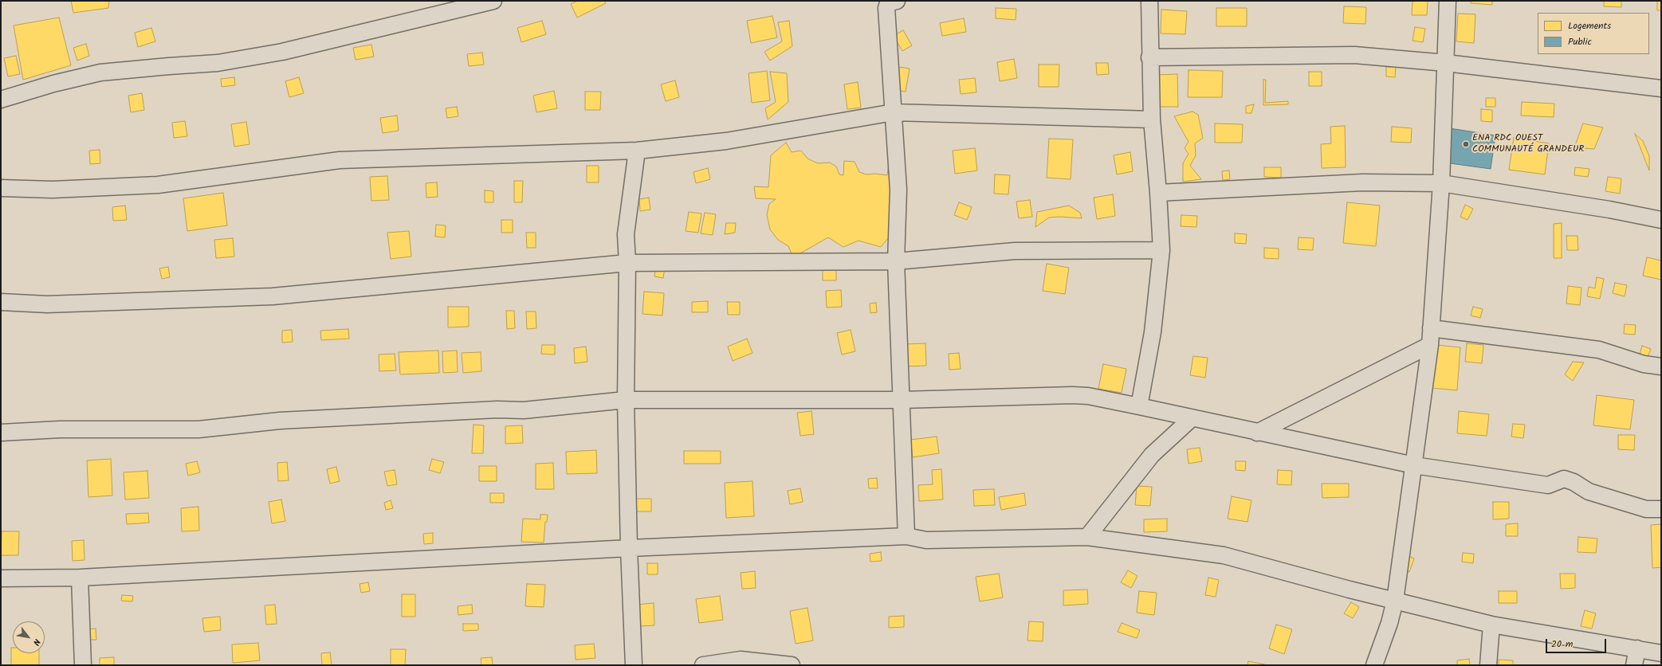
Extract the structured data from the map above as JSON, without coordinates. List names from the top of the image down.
{
  "places": ["ENA RDC OUEST COMMUNAUTÉ GRANDEUR"],
  "legend": ["Logements", "Public"],
  "scale_bar": "20 m",
  "north": "bottom right"
}
